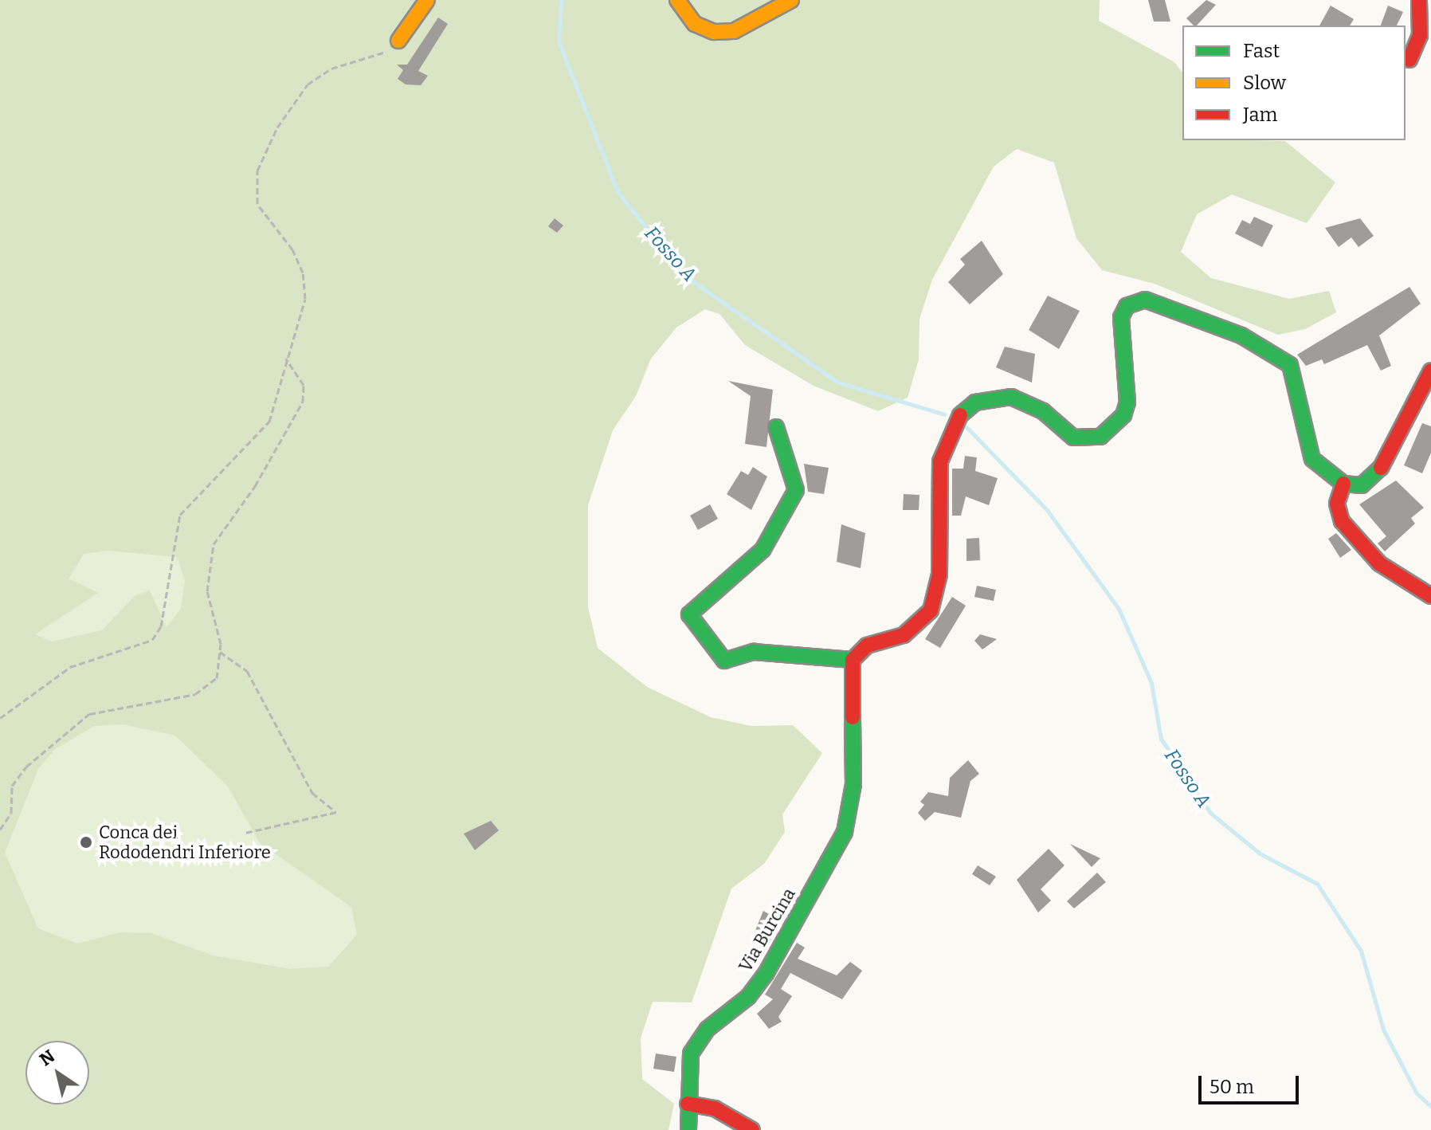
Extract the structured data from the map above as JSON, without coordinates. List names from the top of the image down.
{
  "streets": {
    "street": ["Via Burcina"]
  },
  "water": ["Fosso A"],
  "places": ["Conca dei Rododendri Inferiore"],
  "legend": ["Fast", "Slow", "Jam"],
  "scale_bar": "50 m",
  "north": "top left"
}
